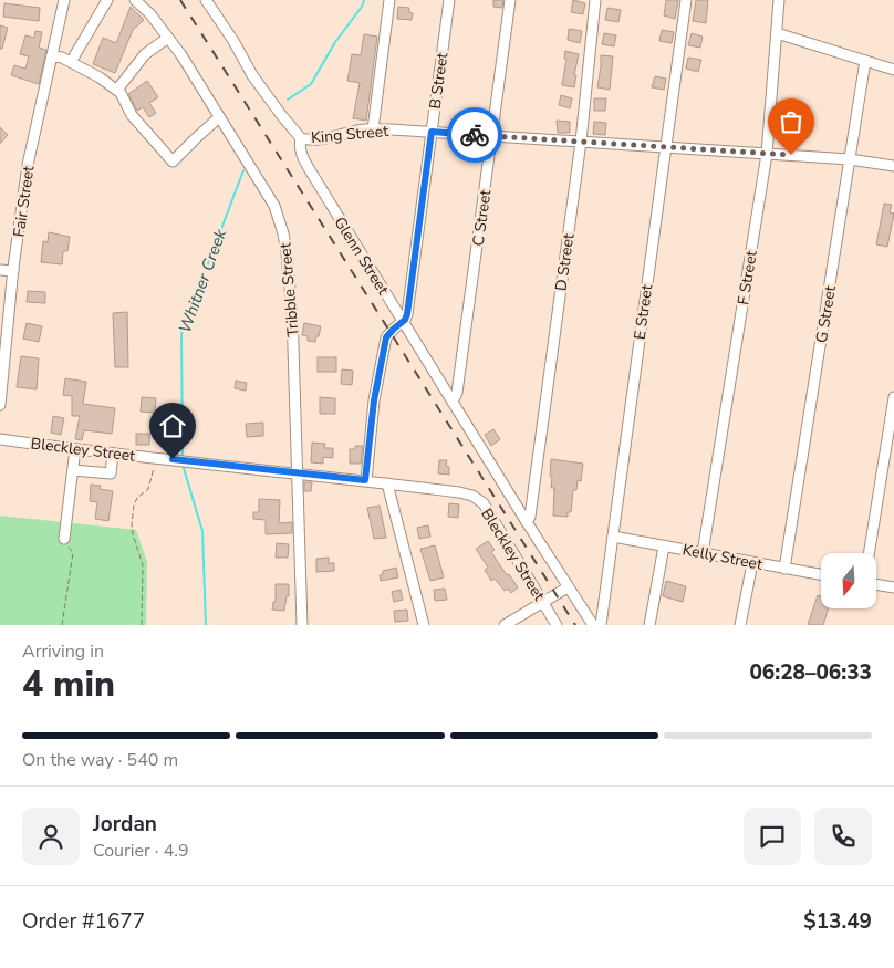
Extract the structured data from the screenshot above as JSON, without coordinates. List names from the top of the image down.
{
  "streets": {
    "street": [
      "B Street",
      "King Street",
      "Fair Street",
      "C Street",
      "Glenn Street",
      "D Street",
      "F Street",
      "Tribble Street",
      "E Street",
      "G Street",
      "Bleckley Street",
      "Kelly Street"
    ]
  },
  "crossings": [
    ["B Street", "King Street"],
    ["B Street", "Glenn Street"],
    ["B Street", "Bleckley Street"],
    ["King Street", "C Street"],
    ["King Street", "Glenn Street"],
    ["King Street", "D Street"],
    ["King Street", "F Street"],
    ["King Street", "E Street"],
    ["King Street", "G Street"],
    ["C Street", "Glenn Street"],
    ["Glenn Street", "D Street"],
    ["F Street", "Kelly Street"],
    ["Tribble Street", "Bleckley Street"],
    ["E Street", "Kelly Street"],
    ["G Street", "Kelly Street"]
  ],
  "water": ["Whitner Creek"],
  "north": "bottom",
  "page": {
    "heading": ["4 min", "Arriving in", "06:28–06:33"],
    "panel": [
      "Jordan",
      "Courier · 4.9",
      "Order #1677",
      "$13.49"
    ],
    "bar": "On the way · 540 m"
  }
}
